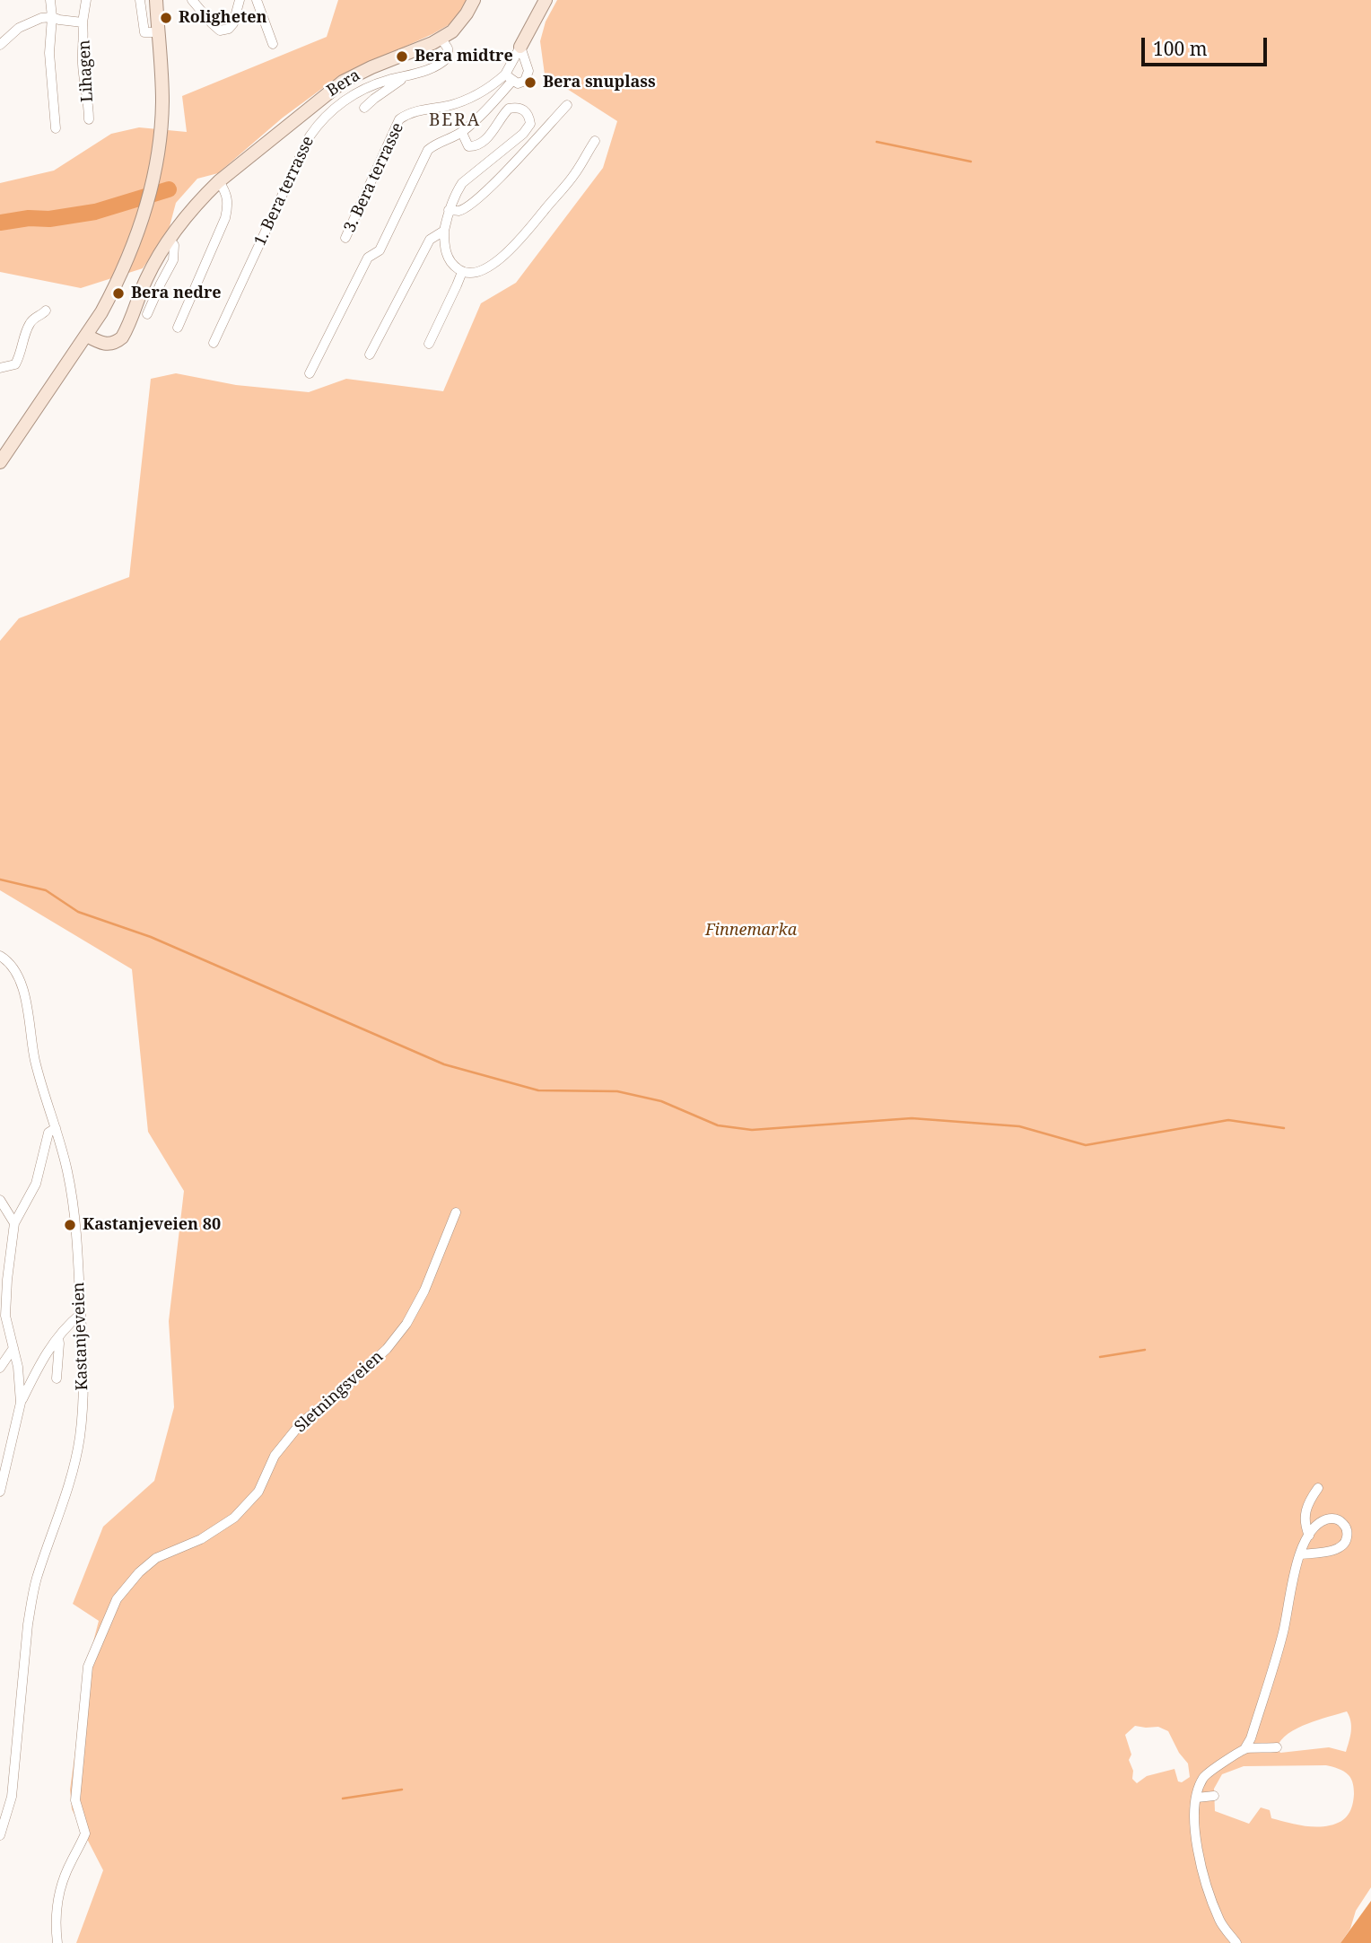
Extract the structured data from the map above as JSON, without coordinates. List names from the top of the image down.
{
  "streets": {
    "street": [
      "Lihagen",
      "Bera",
      "3. Bera terrasse",
      "1. Bera terrasse",
      "Kastanjeveien",
      "Sletningsveien"
    ]
  },
  "crossings": [
    ["Bera", "1. Bera terrasse"]
  ],
  "districts": ["BERA"],
  "parks": ["Finnemarka"],
  "places": [
    "Roligheten",
    "Bera midtre",
    "Bera snuplass",
    "Bera nedre",
    "Kastanjeveien 80"
  ],
  "scale_bar": "100 m"
}
